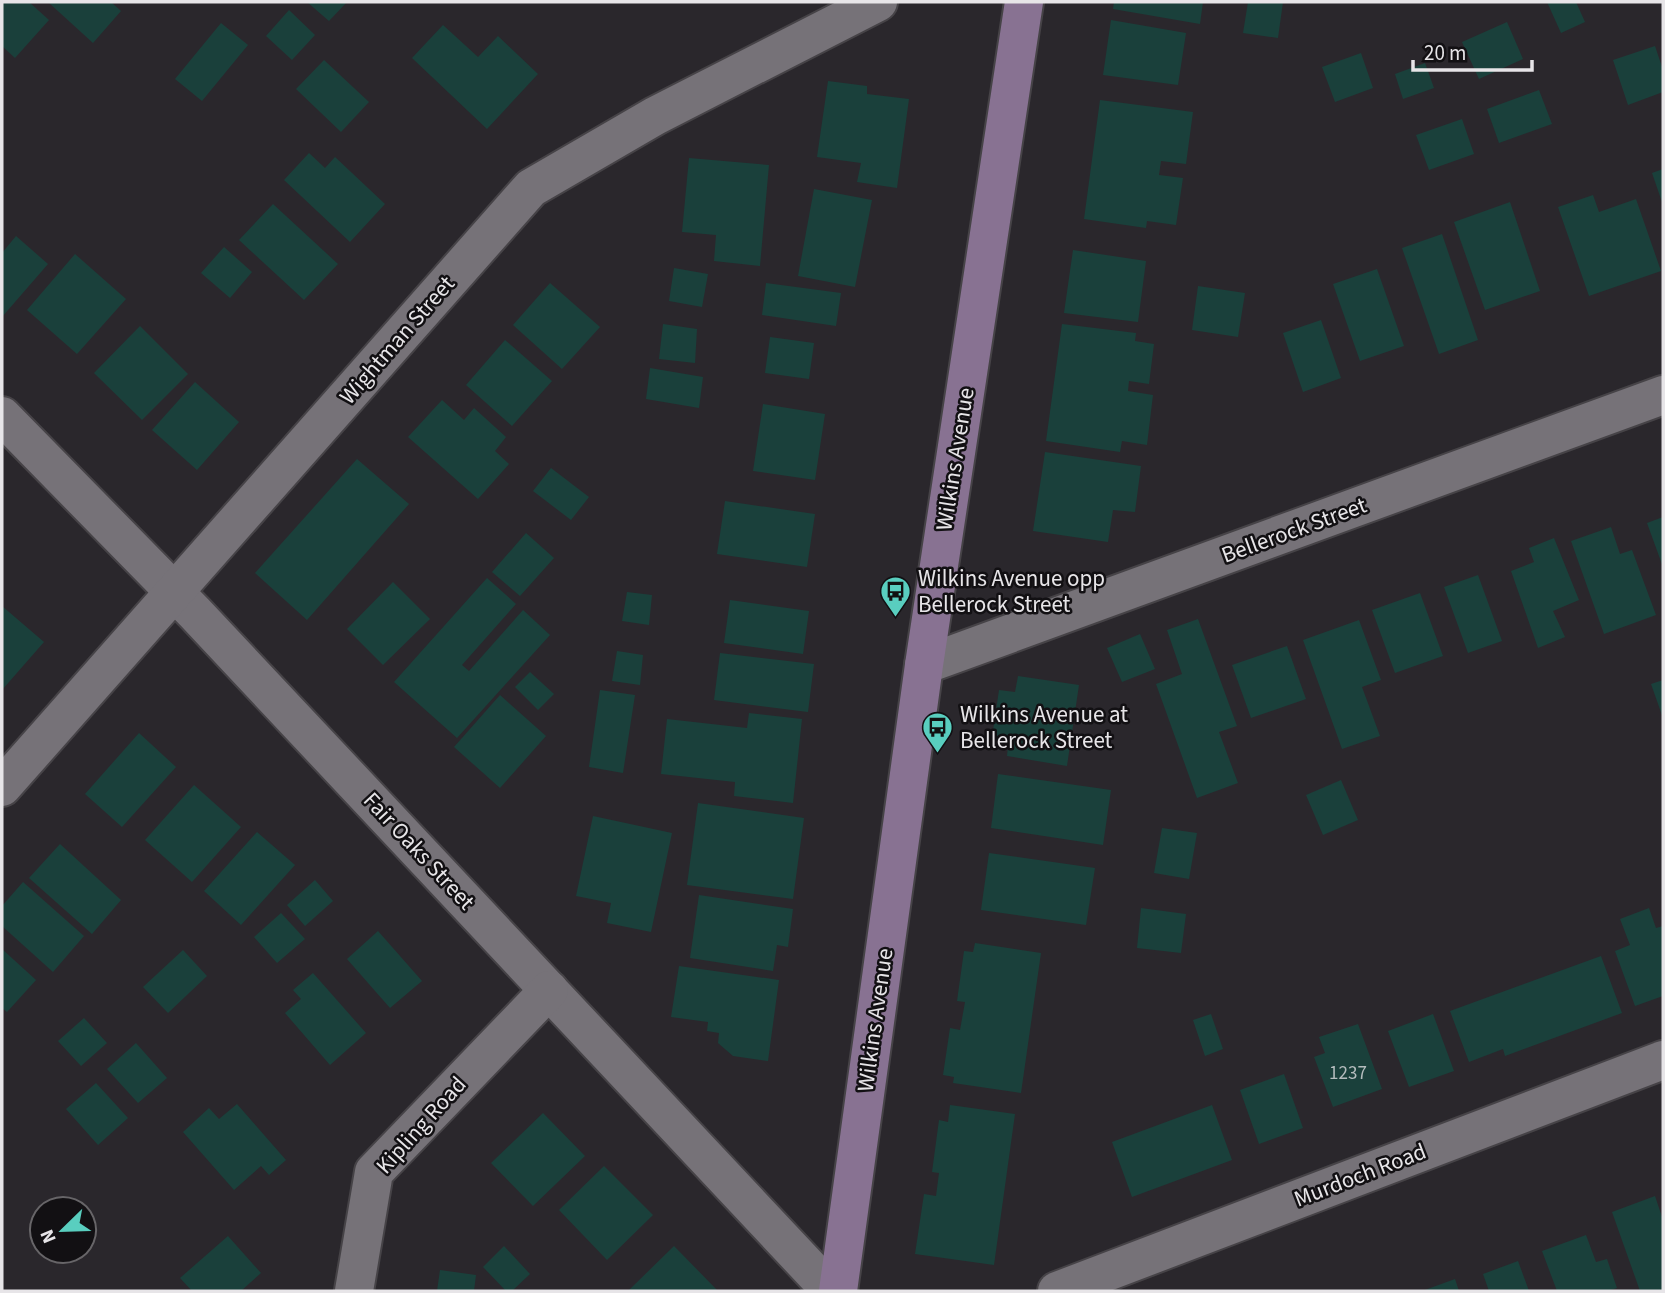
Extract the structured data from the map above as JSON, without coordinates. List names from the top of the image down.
{
  "streets": {
    "main road": ["Wilkins Avenue"],
    "street": [
      "Wightman Street",
      "Bellerock Street",
      "Fair Oaks Street",
      "Kipling Road",
      "Murdoch Road"
    ]
  },
  "crossings": [
    ["Wightman Street", "Fair Oaks Street"],
    ["Wilkins Avenue", "Bellerock Street"],
    ["Fair Oaks Street", "Kipling Road"]
  ],
  "places": {
    "bus stop": ["Wilkins Avenue opp Bellerock Street", "Wilkins Avenue at Bellerock Street"]
  },
  "house_numbers": ["1237"],
  "scale_bar": "20 m",
  "north": "bottom left"
}
